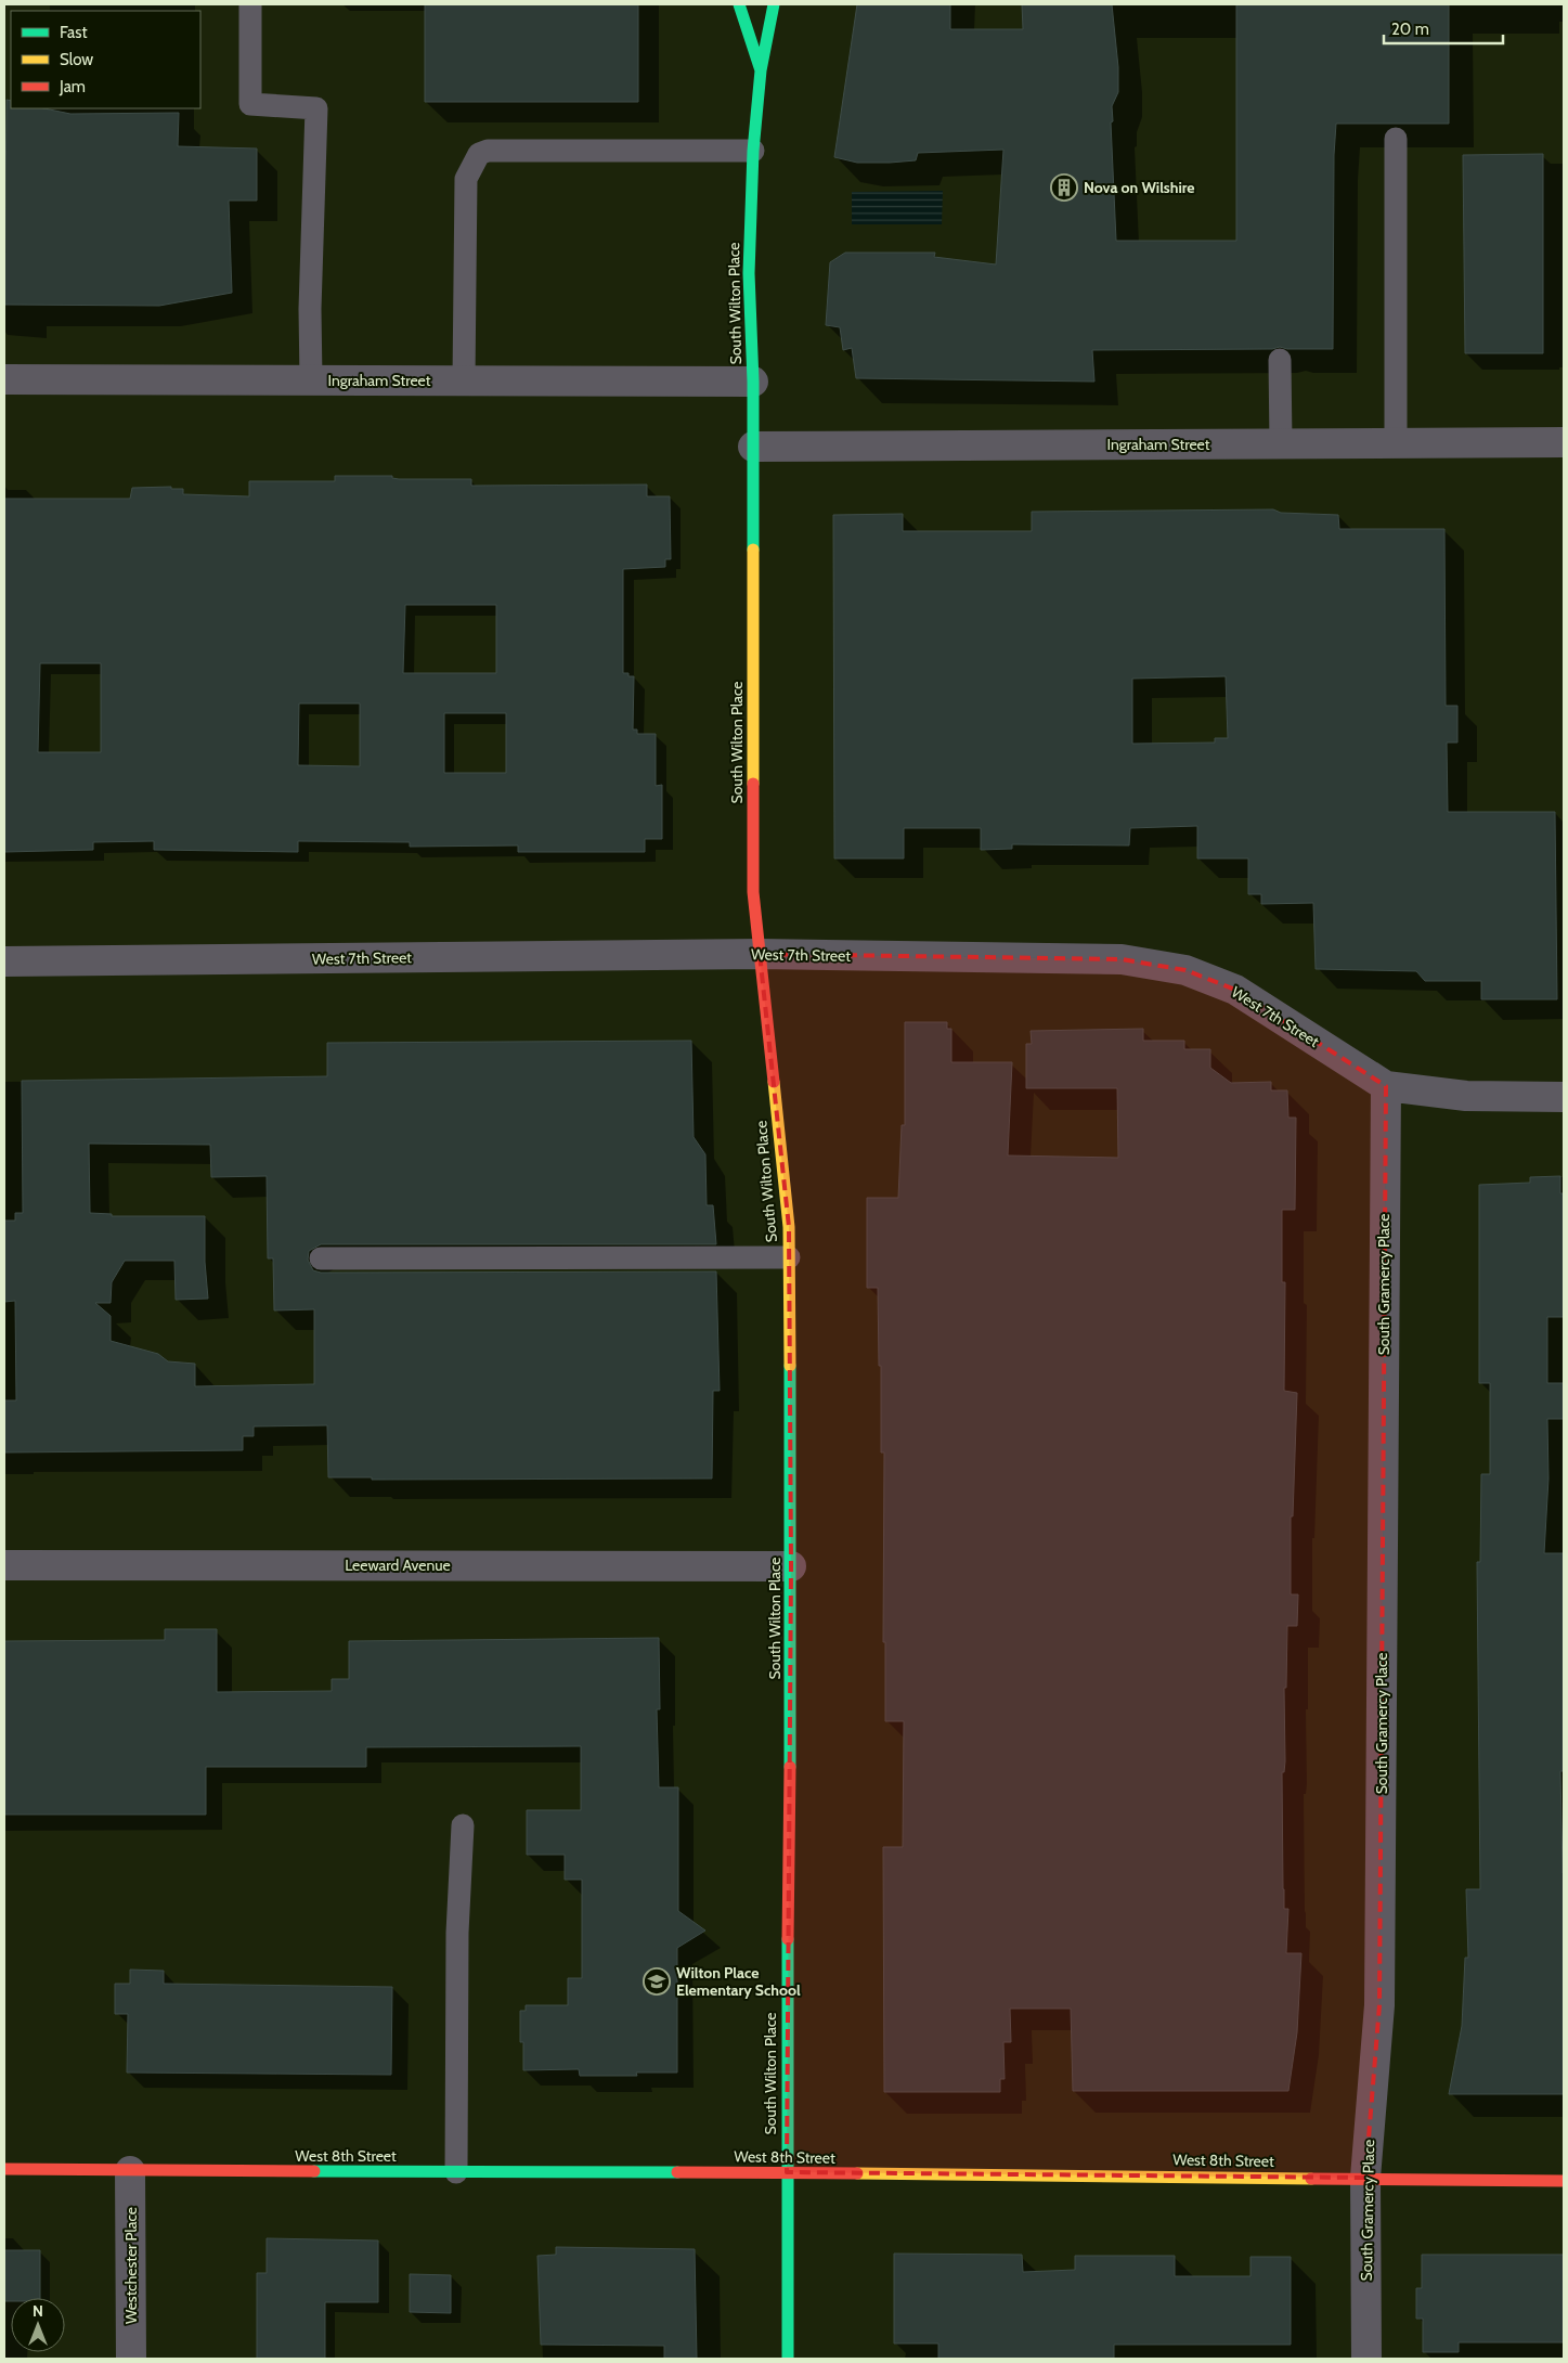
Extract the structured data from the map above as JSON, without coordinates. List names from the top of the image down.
{
  "streets": {
    "main road": ["South Wilton Place", "West 8th Street"],
    "street": [
      "Ingraham Street",
      "West 7th Street",
      "South Gramercy Place",
      "Leeward Avenue",
      "Westchester Place"
    ]
  },
  "crossings": [
    ["South Wilton Place", "Ingraham Street"],
    ["South Wilton Place", "West 7th Street"],
    ["South Wilton Place", "Leeward Avenue"],
    ["South Wilton Place", "West 8th Street"],
    ["West 7th Street", "South Gramercy Place"],
    ["South Gramercy Place", "West 8th Street"],
    ["West 8th Street", "Westchester Place"]
  ],
  "places": {
    "building": ["Nova on Wilshire"],
    "school or university": ["Wilton Place Elementary School"]
  },
  "legend": ["Fast", "Slow", "Jam"],
  "scale_bar": "20 m",
  "north": "top"
}
